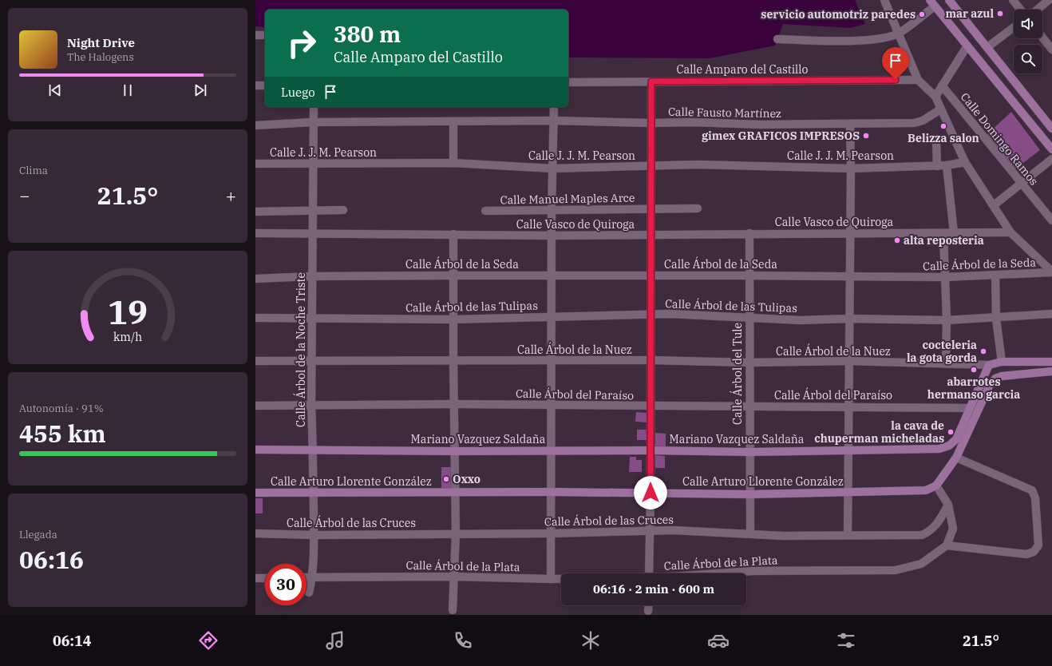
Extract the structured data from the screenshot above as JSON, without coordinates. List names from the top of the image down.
{
  "streets": {
    "street": [
      "Calle Amparo del Castillo",
      "Calle Fausto Martínez",
      "Calle Domingo Ramos",
      "Calle J. J. M. Pearson",
      "Calle Manuel Maples Arce",
      "Calle Vasco de Quiroga",
      "Calle Árbol de la Seda",
      "Calle Árbol de las Tulipas",
      "Calle Árbol de la Noche Triste",
      "Calle Árbol de la Nuez",
      "Calle Árbol del Tule",
      "Calle Árbol del Paraíso",
      "Mariano Vazquez Saldaña",
      "Calle Arturo Llorente González",
      "Calle Árbol de las Cruces",
      "Calle Árbol de la Plata"
    ]
  },
  "crossings": [
    ["Calle Fausto Martínez", "Calle Árbol de la Noche Triste"],
    ["Calle J. J. M. Pearson", "Calle Árbol de la Noche Triste"],
    ["Calle Vasco de Quiroga", "Calle Árbol de la Noche Triste"],
    ["Calle Vasco de Quiroga", "Calle Árbol del Tule"],
    ["Calle Árbol de la Seda", "Calle Árbol de la Noche Triste"],
    ["Calle Árbol de la Seda", "Calle Árbol del Tule"],
    ["Calle Árbol de las Tulipas", "Calle Árbol de la Noche Triste"],
    ["Calle Árbol de las Tulipas", "Calle Árbol del Tule"],
    ["Calle Árbol de la Noche Triste", "Calle Árbol de la Nuez"],
    ["Calle Árbol de la Noche Triste", "Calle Árbol del Paraíso"],
    ["Calle Árbol de la Noche Triste", "Mariano Vazquez Saldaña"],
    ["Calle Árbol de la Noche Triste", "Calle Arturo Llorente González"],
    ["Calle Árbol de la Noche Triste", "Calle Árbol de las Cruces"],
    ["Calle Árbol de la Noche Triste", "Calle Árbol de la Plata"],
    ["Calle Árbol de la Nuez", "Calle Árbol del Tule"],
    ["Calle Árbol de la Nuez", "Mariano Vazquez Saldaña"],
    ["Calle Árbol del Tule", "Calle Árbol del Paraíso"],
    ["Calle Árbol del Tule", "Mariano Vazquez Saldaña"],
    ["Calle Árbol del Tule", "Calle Arturo Llorente González"],
    ["Calle Árbol del Tule", "Calle Árbol de las Cruces"],
    ["Calle Árbol del Paraíso", "Mariano Vazquez Saldaña"]
  ],
  "places": [
    "mar azul",
    "servicio automotriz paredes",
    "Belizza salon",
    "gimex GRAFICOS IMPRESOS",
    "alta reposteria",
    "cocteleria la gota gorda",
    "abarrotes hermanso garcia",
    "la cava de chuperman micheladas",
    "Oxxo"
  ],
  "page": {
    "turn": ["380 m", "Calle Amparo del Castillo"],
    "song": ["Night Drive", "The Halogens"],
    "then": "Luego",
    "tile": [
      "Clima",
      ["Autonomía · 91%", "455 km"],
      ["Llegada", "06:16"]
    ],
    "heat": ["−", "21.5°", "+"],
    "limit": "30",
    "trip": "06:16 · 2 min · 600 m",
    "tabs": ["06:14", "21.5°"],
    "gauge": ["19", "km/h"]
  }
}
